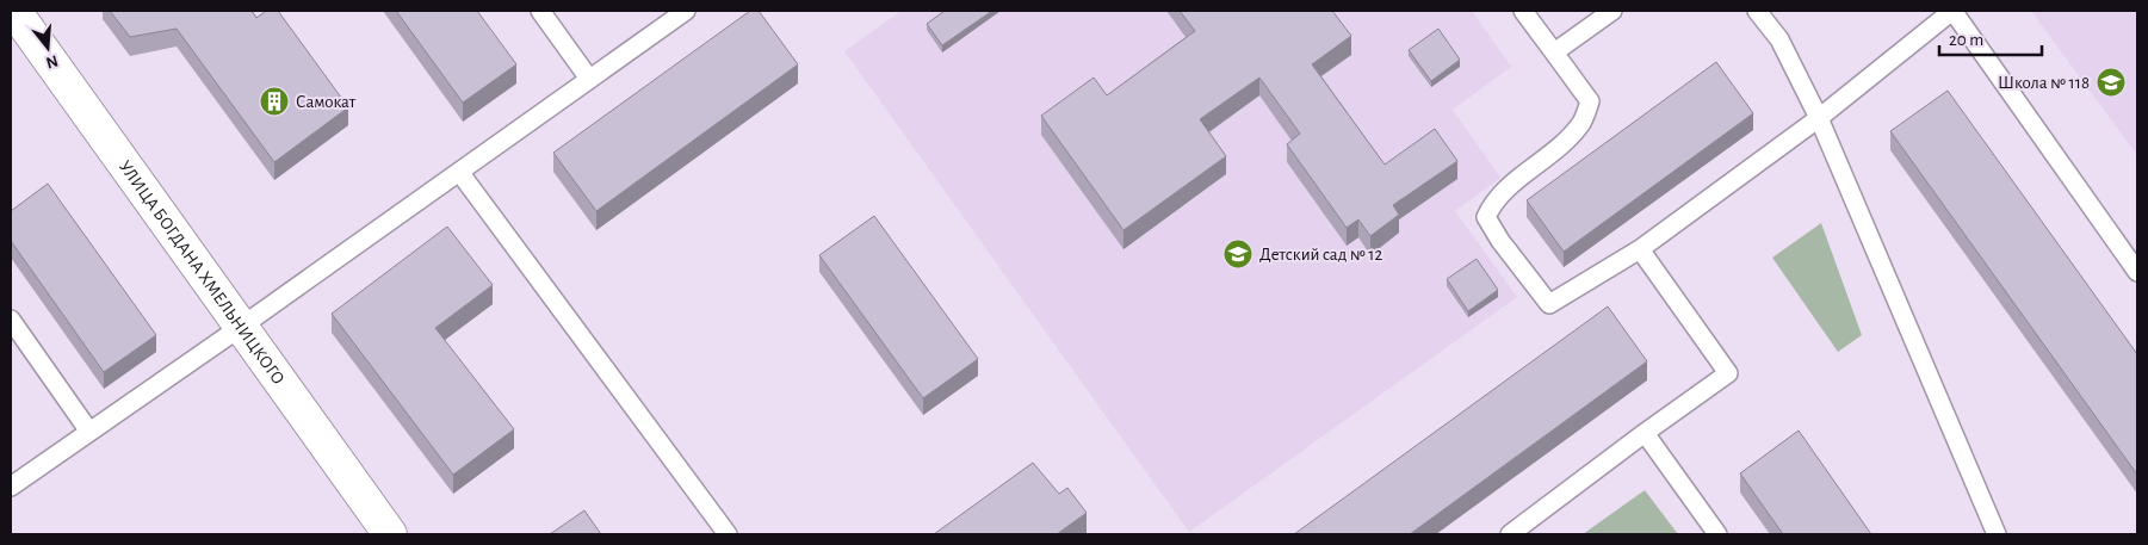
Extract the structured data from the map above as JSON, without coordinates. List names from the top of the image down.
{
  "streets": {
    "main road": ["УЛИЦА БОГДАНА ХМЕЛЬНИЦКОГО"]
  },
  "places": {
    "school or university": ["Школа № 118", "Детский сад № 12"],
    "building": ["Самокат"]
  },
  "scale_bar": "20 m",
  "north": "bottom"
}
